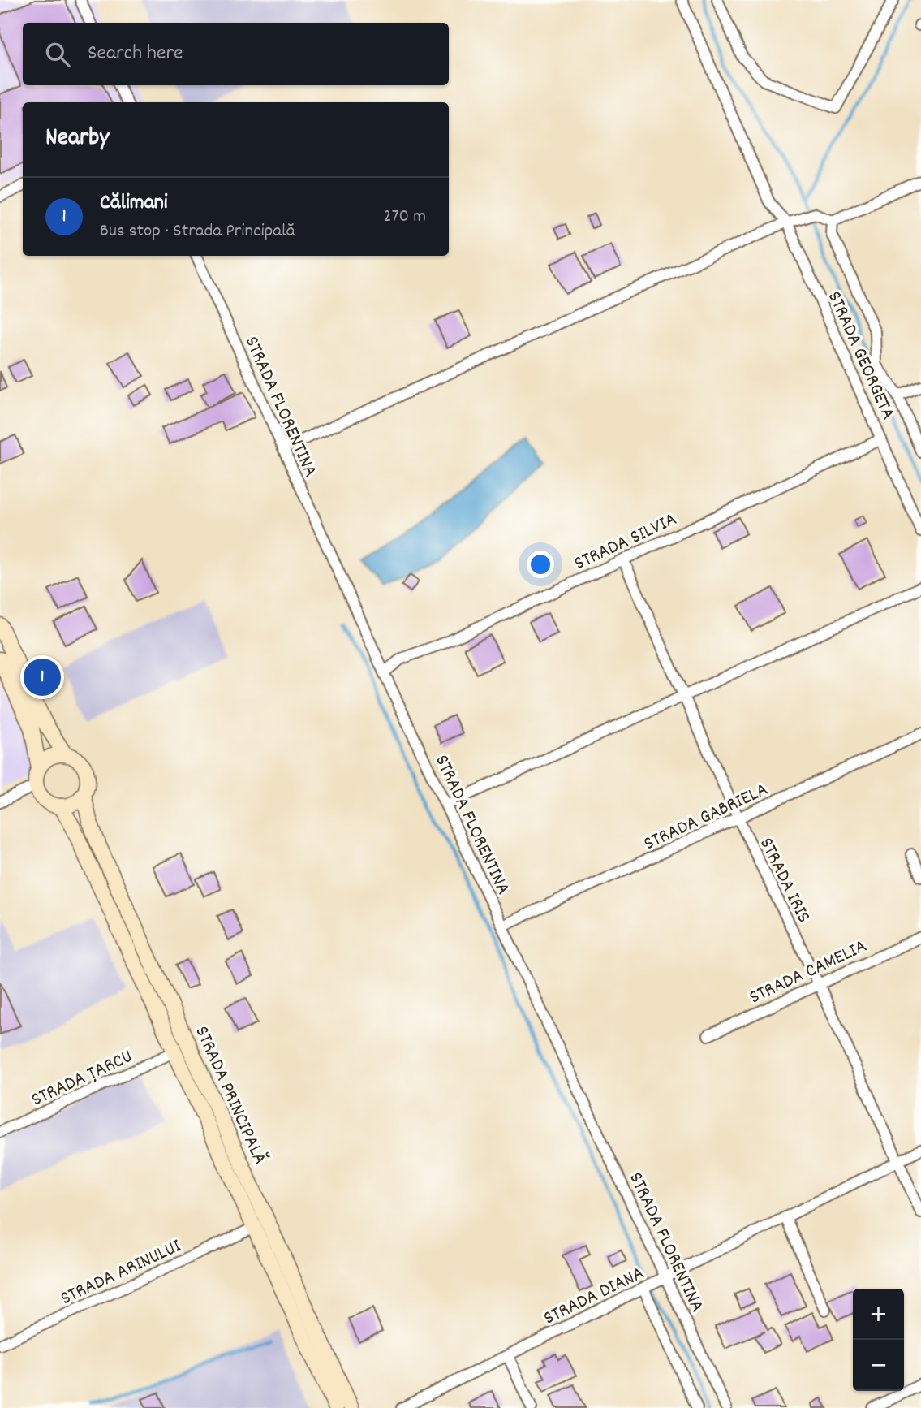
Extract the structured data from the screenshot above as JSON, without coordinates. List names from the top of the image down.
{
  "streets": {
    "main road": ["STRADA PRINCIPALĂ"],
    "street": [
      "STRADA GEORGETA",
      "STRADA FLORENTINA",
      "STRADA SILVIA",
      "STRADA GABRIELA",
      "STRADA IRIS",
      "STRADA CAMELIA",
      "STRADA ȚARCU",
      "STRADA ARINULUI",
      "STRADA DIANA"
    ]
  },
  "crossings": [
    ["STRADA GEORGETA", "STRADA SILVIA"],
    ["STRADA FLORENTINA", "STRADA SILVIA"],
    ["STRADA FLORENTINA", "STRADA GABRIELA"],
    ["STRADA FLORENTINA", "STRADA DIANA"],
    ["STRADA SILVIA", "STRADA IRIS"],
    ["STRADA GABRIELA", "STRADA IRIS"],
    ["STRADA IRIS", "STRADA CAMELIA"],
    ["STRADA IRIS", "STRADA DIANA"],
    ["STRADA ȚARCU", "STRADA PRINCIPALĂ"],
    ["STRADA PRINCIPALĂ", "STRADA ARINULUI"]
  ],
  "page": {
    "search": "Search here",
    "heading": "Nearby",
    "list": [
      {
        "mark": "1",
        "name": "Călimani",
        "note": "Bus stop · Strada Principală",
        "value": "270 m"
      }
    ],
    "pins": "1",
    "map_buttons": ["+", "−"]
  }
}
